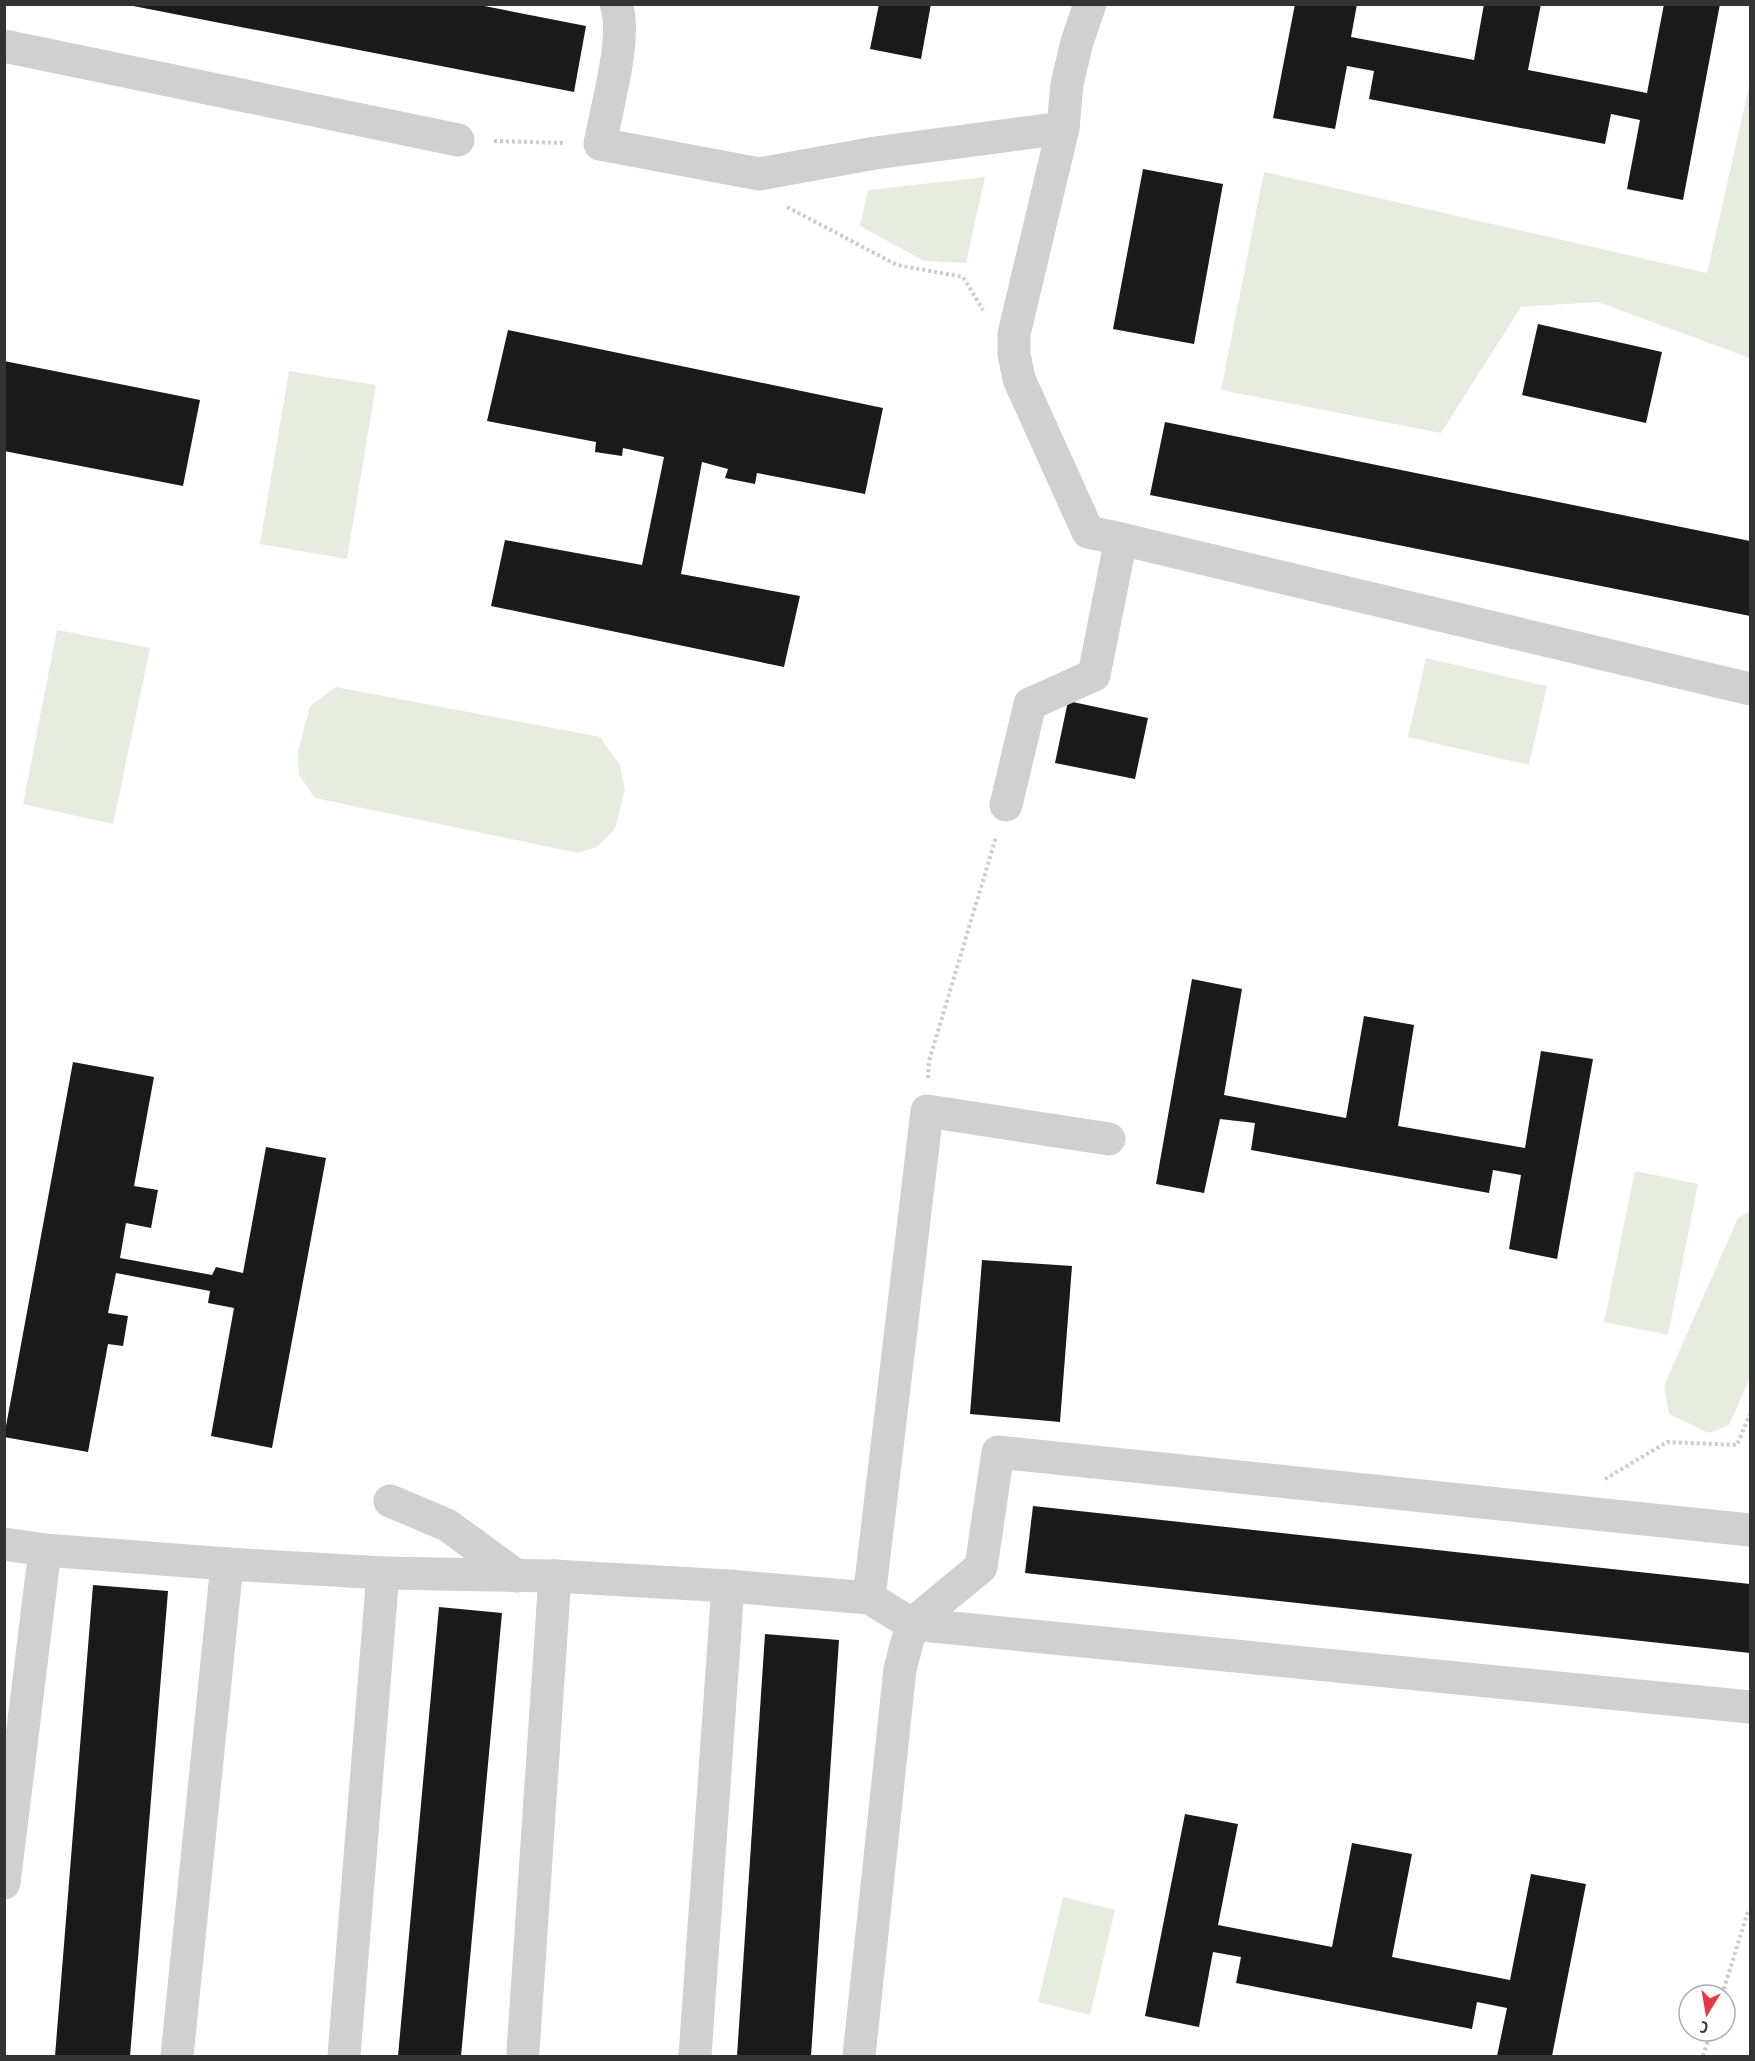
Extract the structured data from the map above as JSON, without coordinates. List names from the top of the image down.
{
  "north": "bottom"
}
